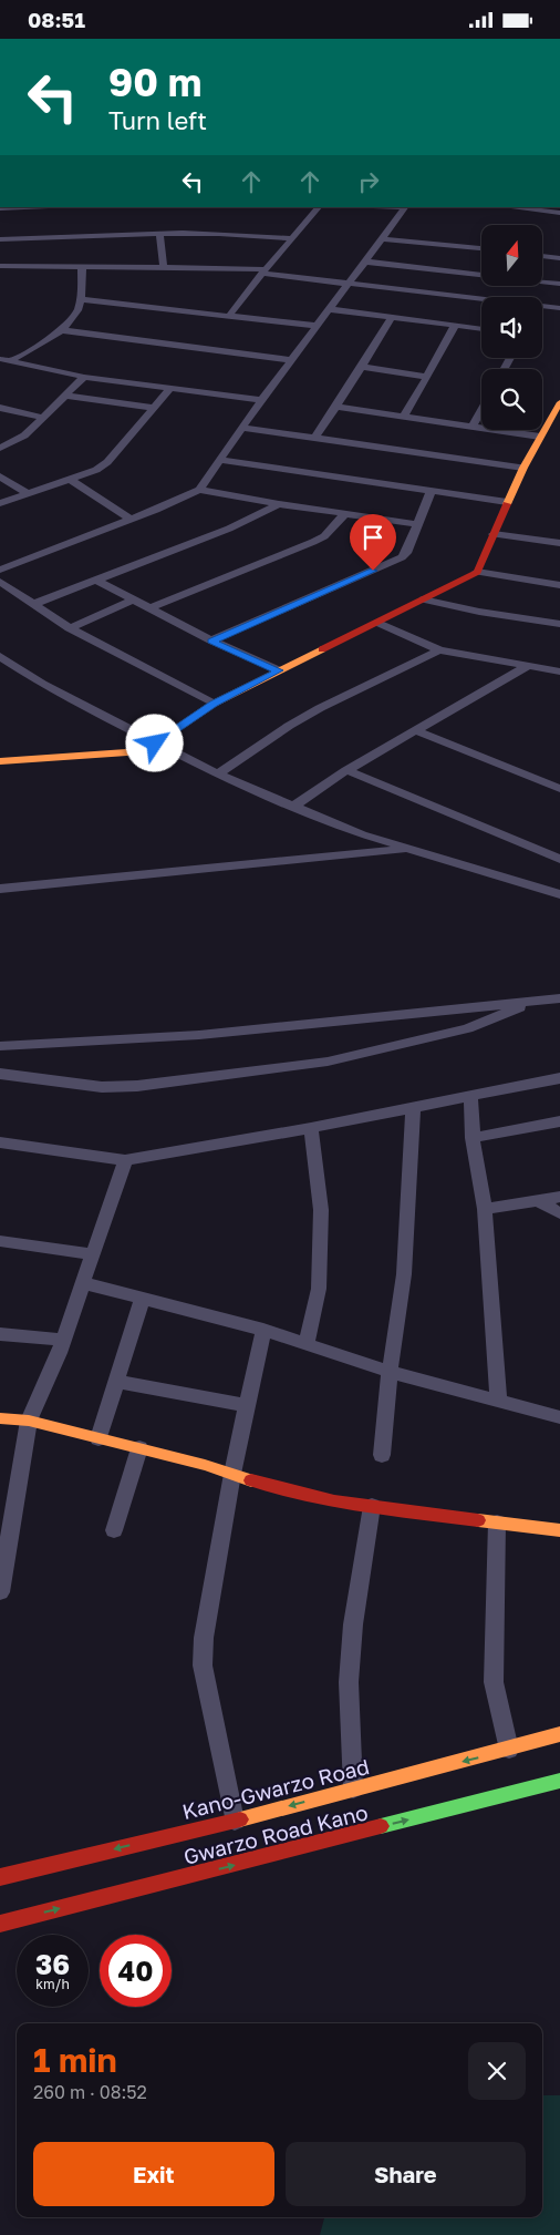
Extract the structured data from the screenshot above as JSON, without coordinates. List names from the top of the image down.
{
  "streets": {
    "street": ["Kano-Gwarzo Road", "Gwarzo Road Kano"]
  },
  "one_way": ["Kano-Gwarzo Road", "Gwarzo Road Kano"],
  "north": "top",
  "page": {
    "status": "08:51",
    "turn": ["90 m", "Turn left"],
    "speed": "36 km/h",
    "limit": "40",
    "heading": ["1 min", "260 m · 08:52"],
    "buttons": ["Exit", "Share"]
  }
}
